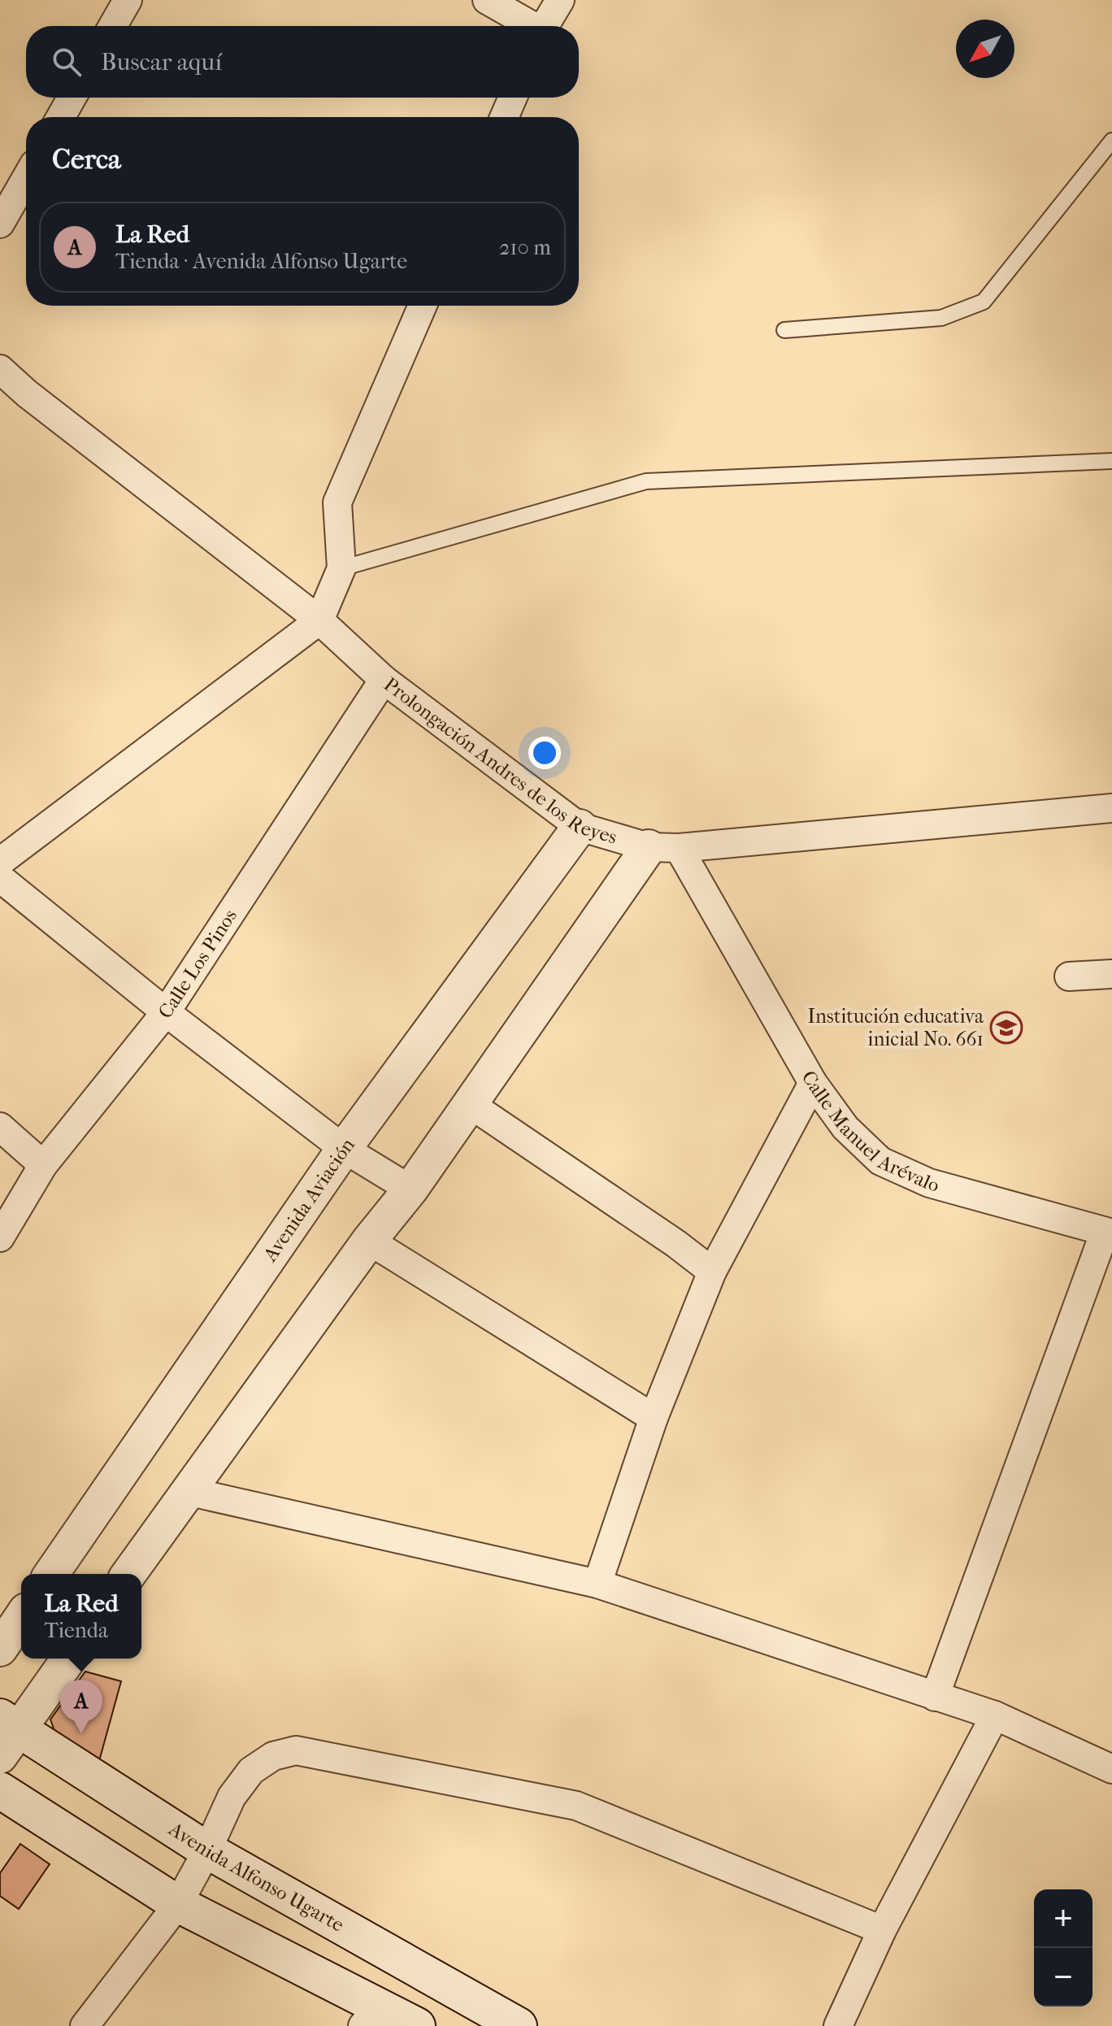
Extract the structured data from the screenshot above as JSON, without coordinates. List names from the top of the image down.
{
  "streets": {
    "main road": ["Avenida Alfonso Ugarte"],
    "street": [
      "Prolongación Andres de los Reyes",
      "Calle Los Pinos",
      "Calle Manuel Arévalo",
      "Avenida Aviación"
    ]
  },
  "crossings": [
    ["Prolongación Andres de los Reyes", "Calle Los Pinos"],
    ["Prolongación Andres de los Reyes", "Calle Manuel Arévalo"],
    ["Prolongación Andres de los Reyes", "Avenida Aviación"]
  ],
  "places": {
    "school or university": ["Institución educativa inicial No. 661"]
  },
  "north": "bottom left",
  "page": {
    "search": "Buscar aquí",
    "heading": "Cerca",
    "list": [
      {
        "mark": "A",
        "name": "La Red",
        "note": "Tienda · Avenida Alfonso Ugarte",
        "value": "210 m"
      }
    ],
    "popup": ["La Red", "Tienda"],
    "pins": "A",
    "map_buttons": ["+", "−"]
  }
}
